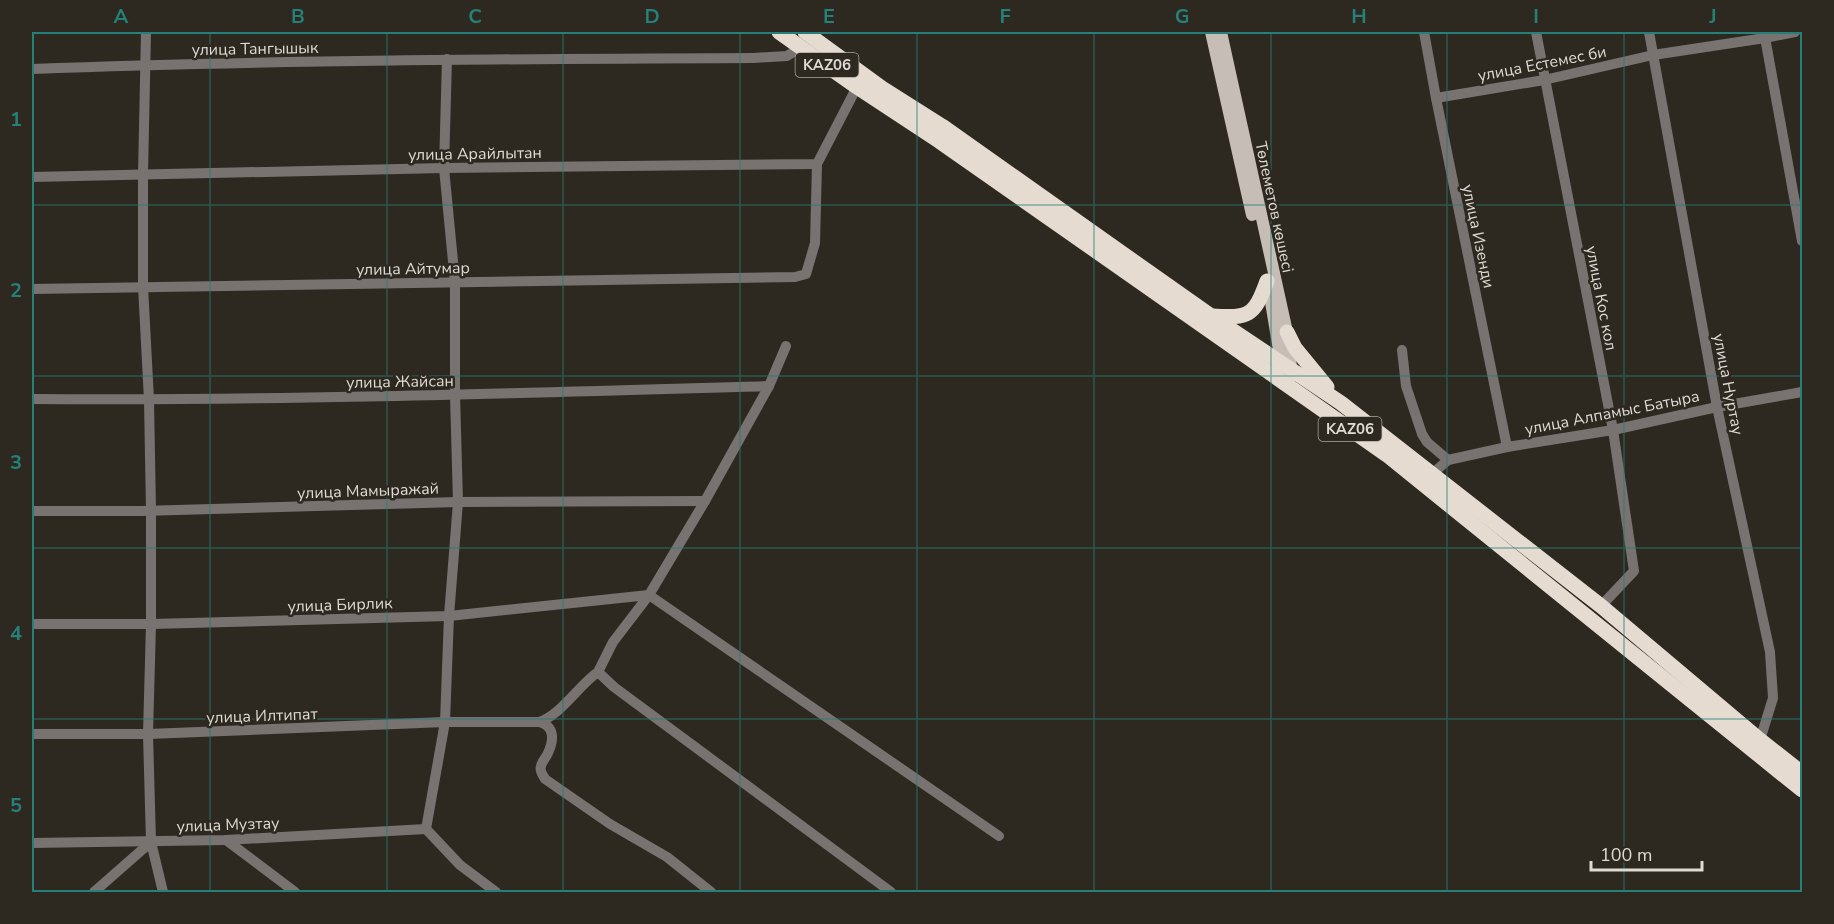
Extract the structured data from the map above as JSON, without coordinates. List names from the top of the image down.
{
  "streets": {
    "highway": ["KАZ06"],
    "main road": ["Төлеметов көшесі"],
    "street": [
      "улица Тангышык",
      "улица Естемес би",
      "улица Арайлытан",
      "улица Изенди",
      "улица Айтумар",
      "улица Кос кол",
      "улица Жайсан",
      "улица Нуртау",
      "улица Алпамыс Батыра",
      "улица Мамыражай",
      "улица Бирлик",
      "улица Илтипат",
      "улица Музтау"
    ]
  },
  "crossings": [
    ["улица Тангышык", "KАZ06"],
    ["улица Естемес би", "улица Изенди"],
    ["улица Естемес би", "улица Кос кол"],
    ["улица Естемес би", "улица Нуртау"],
    ["KАZ06", "Төлеметов көшесі"],
    ["KАZ06", "улица Кос кол"],
    ["KАZ06", "улица Нуртау"],
    ["KАZ06", "улица Алпамыс Батыра"],
    ["улица Арайлытан", "улица Айтумар"],
    ["улица Изенди", "улица Алпамыс Батыра"],
    ["улица Кос кол", "улица Алпамыс Батыра"],
    ["улица Нуртау", "улица Алпамыс Батыра"]
  ],
  "scale_bar": "100 m",
  "grid": {
    "columns": [
      "A",
      "B",
      "C",
      "D",
      "E",
      "F",
      "G",
      "H",
      "I",
      "J"
    ],
    "rows": [
      "1",
      "2",
      "3",
      "4",
      "5"
    ]
  }
}
